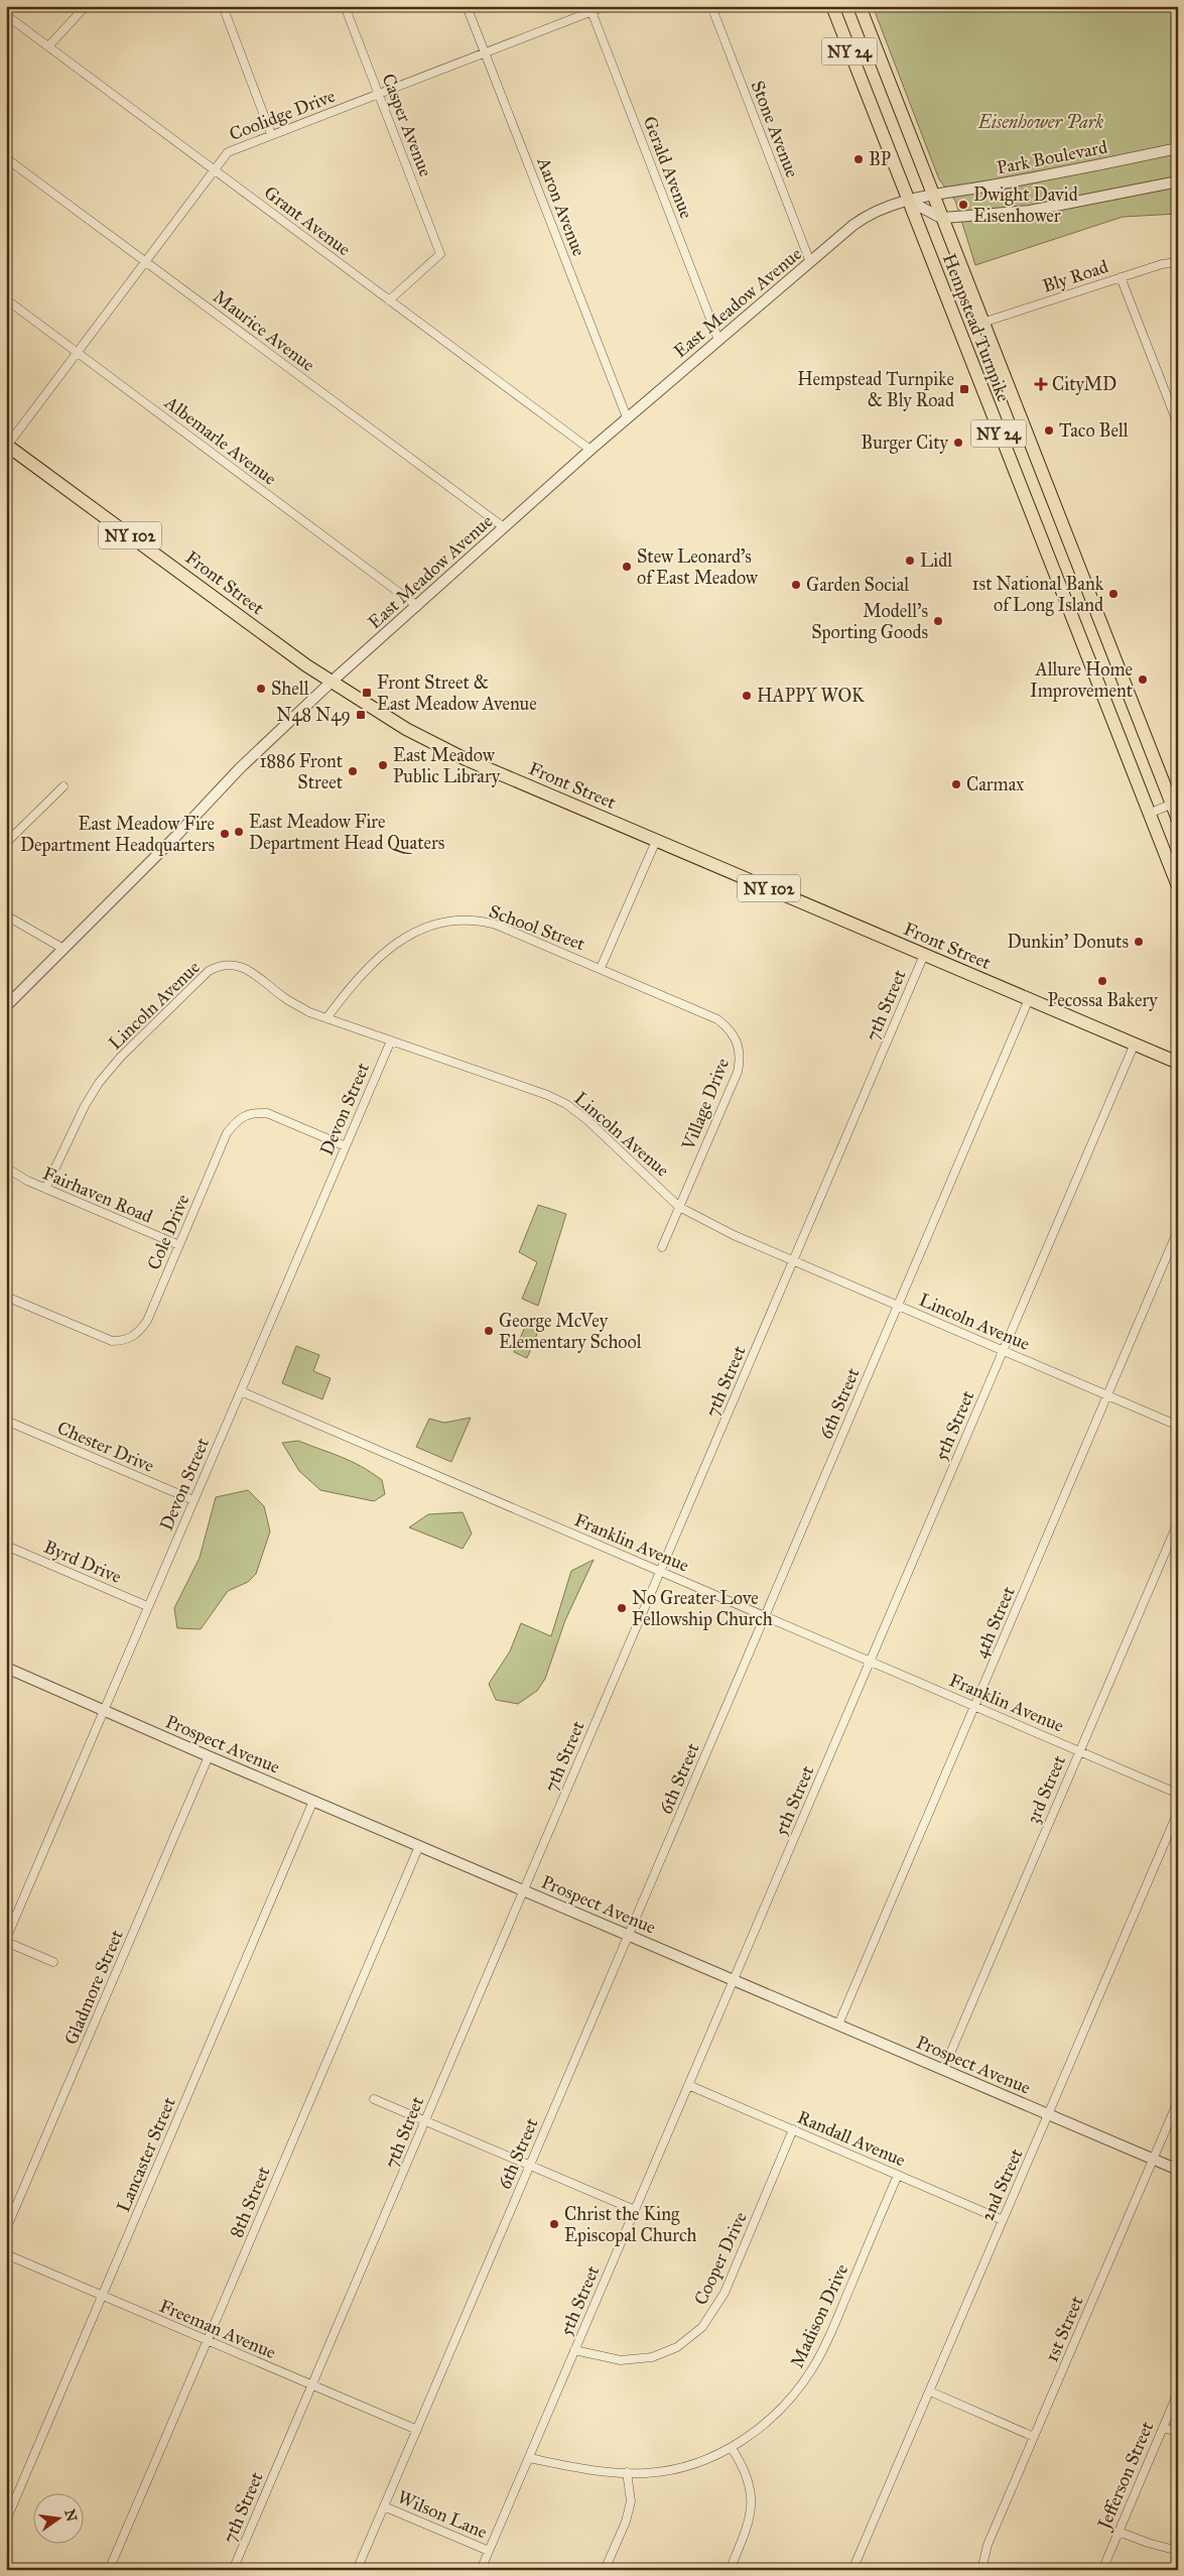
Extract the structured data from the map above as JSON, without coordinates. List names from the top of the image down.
{
  "streets": {
    "main road": [
      "NY 24",
      "Hempstead Turnpike",
      "NY 102",
      "Front Street"
    ],
    "street": [
      "Coolidge Drive",
      "Casper Avenue",
      "Stone Avenue",
      "Park Boulevard",
      "Gerald Avenue",
      "Aaron Avenue",
      "Grant Avenue",
      "Bly Road",
      "East Meadow Avenue",
      "Maurice Avenue",
      "Albemarle Avenue",
      "School Street",
      "Lincoln Avenue",
      "7th Street",
      "Village Drive",
      "Devon Street",
      "Fairhaven Road",
      "Cole Drive",
      "6th Street",
      "5th Street",
      "Chester Drive",
      "Franklin Avenue",
      "Byrd Drive",
      "4th Street",
      "Prospect Avenue",
      "3rd Street",
      "Gladmore Street",
      "Randall Avenue",
      "Lancaster Street",
      "2nd Street",
      "8th Street",
      "Cooper Drive",
      "Madison Drive",
      "Freeman Avenue",
      "1st Street",
      "Jefferson Street",
      "Wilson Lane"
    ]
  },
  "crossings": [
    ["Coolidge Drive", "Casper Avenue"],
    ["Coolidge Drive", "Gerald Avenue"],
    ["Coolidge Drive", "Aaron Avenue"],
    ["Coolidge Drive", "Grant Avenue"],
    ["Coolidge Drive", "Maurice Avenue"],
    ["Coolidge Drive", "Albemarle Avenue"],
    ["Coolidge Drive", "Front Street"],
    ["Casper Avenue", "Grant Avenue"],
    ["Stone Avenue", "East Meadow Avenue"],
    ["Park Boulevard", "East Meadow Avenue"],
    ["Park Boulevard", "Hempstead Turnpike"],
    ["Gerald Avenue", "East Meadow Avenue"],
    ["Aaron Avenue", "East Meadow Avenue"],
    ["Grant Avenue", "East Meadow Avenue"],
    ["Bly Road", "Hempstead Turnpike"],
    ["East Meadow Avenue", "Hempstead Turnpike"],
    ["East Meadow Avenue", "Maurice Avenue"],
    ["East Meadow Avenue", "Albemarle Avenue"],
    ["East Meadow Avenue", "Front Street"],
    ["Front Street", "7th Street"],
    ["Front Street", "6th Street"],
    ["Front Street", "5th Street"],
    ["School Street", "Lincoln Avenue"],
    ["School Street", "Village Drive"],
    ["Lincoln Avenue", "7th Street"],
    ["Lincoln Avenue", "Village Drive"],
    ["Lincoln Avenue", "Devon Street"],
    ["Lincoln Avenue", "Fairhaven Road"],
    ["Lincoln Avenue", "6th Street"],
    ["Lincoln Avenue", "5th Street"],
    ["Lincoln Avenue", "4th Street"],
    ["7th Street", "Franklin Avenue"],
    ["7th Street", "Prospect Avenue"],
    ["7th Street", "Freeman Avenue"],
    ["Devon Street", "Cole Drive"],
    ["Devon Street", "Chester Drive"],
    ["Devon Street", "Franklin Avenue"],
    ["Devon Street", "Byrd Drive"],
    ["Devon Street", "Prospect Avenue"],
    ["Fairhaven Road", "Cole Drive"],
    ["6th Street", "Franklin Avenue"],
    ["6th Street", "Prospect Avenue"],
    ["6th Street", "Freeman Avenue"],
    ["6th Street", "Wilson Lane"],
    ["5th Street", "Franklin Avenue"],
    ["5th Street", "Prospect Avenue"],
    ["5th Street", "Randall Avenue"],
    ["5th Street", "Cooper Drive"],
    ["5th Street", "Madison Drive"],
    ["5th Street", "Wilson Lane"],
    ["Franklin Avenue", "4th Street"],
    ["Franklin Avenue", "3rd Street"],
    ["4th Street", "Prospect Avenue"],
    ["Prospect Avenue", "3rd Street"],
    ["Prospect Avenue", "Gladmore Street"],
    ["Prospect Avenue", "Lancaster Street"],
    ["Prospect Avenue", "2nd Street"],
    ["Prospect Avenue", "8th Street"],
    ["Prospect Avenue", "1st Street"],
    ["Randall Avenue", "2nd Street"],
    ["Randall Avenue", "Cooper Drive"],
    ["Randall Avenue", "Madison Drive"],
    ["Lancaster Street", "Freeman Avenue"],
    ["8th Street", "Freeman Avenue"]
  ],
  "parks": ["Eisenhower Park"],
  "places": {
    "other": [
      "BP",
      "Dwight David Eisenhower",
      "Taco Bell",
      "Burger City",
      "Lidl",
      "Stew Leonard's of East Meadow",
      "Garden Social",
      "1st National Bank of Long Island",
      "Modell's Sporting Goods",
      "Allure Home Improvement",
      "Shell",
      "HAPPY WOK",
      "East Meadow Public Library",
      "1886 Front Street",
      "Carmax",
      "East Meadow Fire Department Head Quaters",
      "East Meadow Fire Department Headquarters",
      "Dunkin' Donuts",
      "Pecossa Bakery",
      "George McVey Elementary School",
      "No Greater Love Fellowship Church",
      "Christ the King Episcopal Church"
    ],
    "health": ["CityMD"],
    "transit": ["Hempstead Turnpike & Bly Road", "Front Street & East Meadow Avenue", "N48 N49"]
  },
  "north": "right"
}
